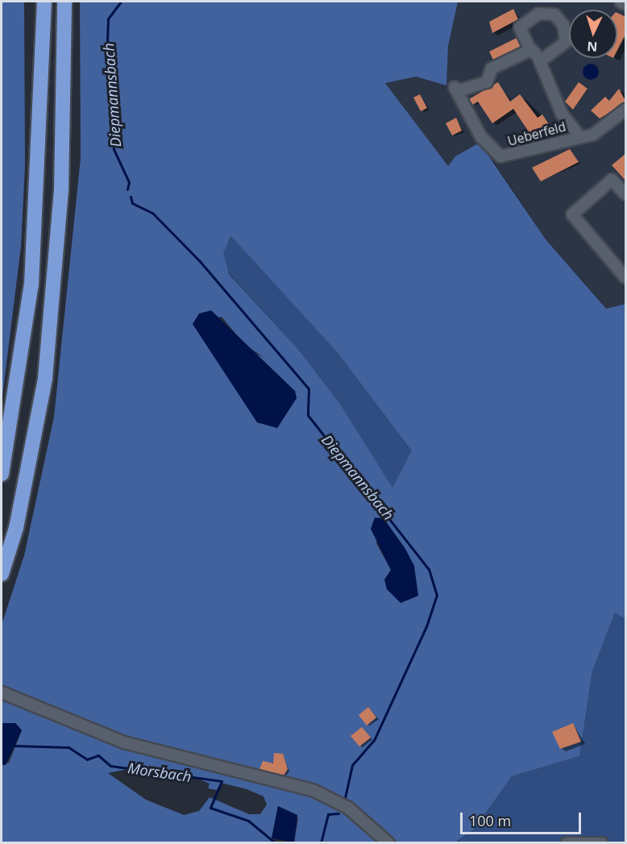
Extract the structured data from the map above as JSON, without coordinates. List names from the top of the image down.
{
  "streets": {
    "street": ["Ueberfeld"]
  },
  "water": ["Diepmannsbach", "Morsbach"],
  "scale_bar": "100 m",
  "north": "bottom"
}
